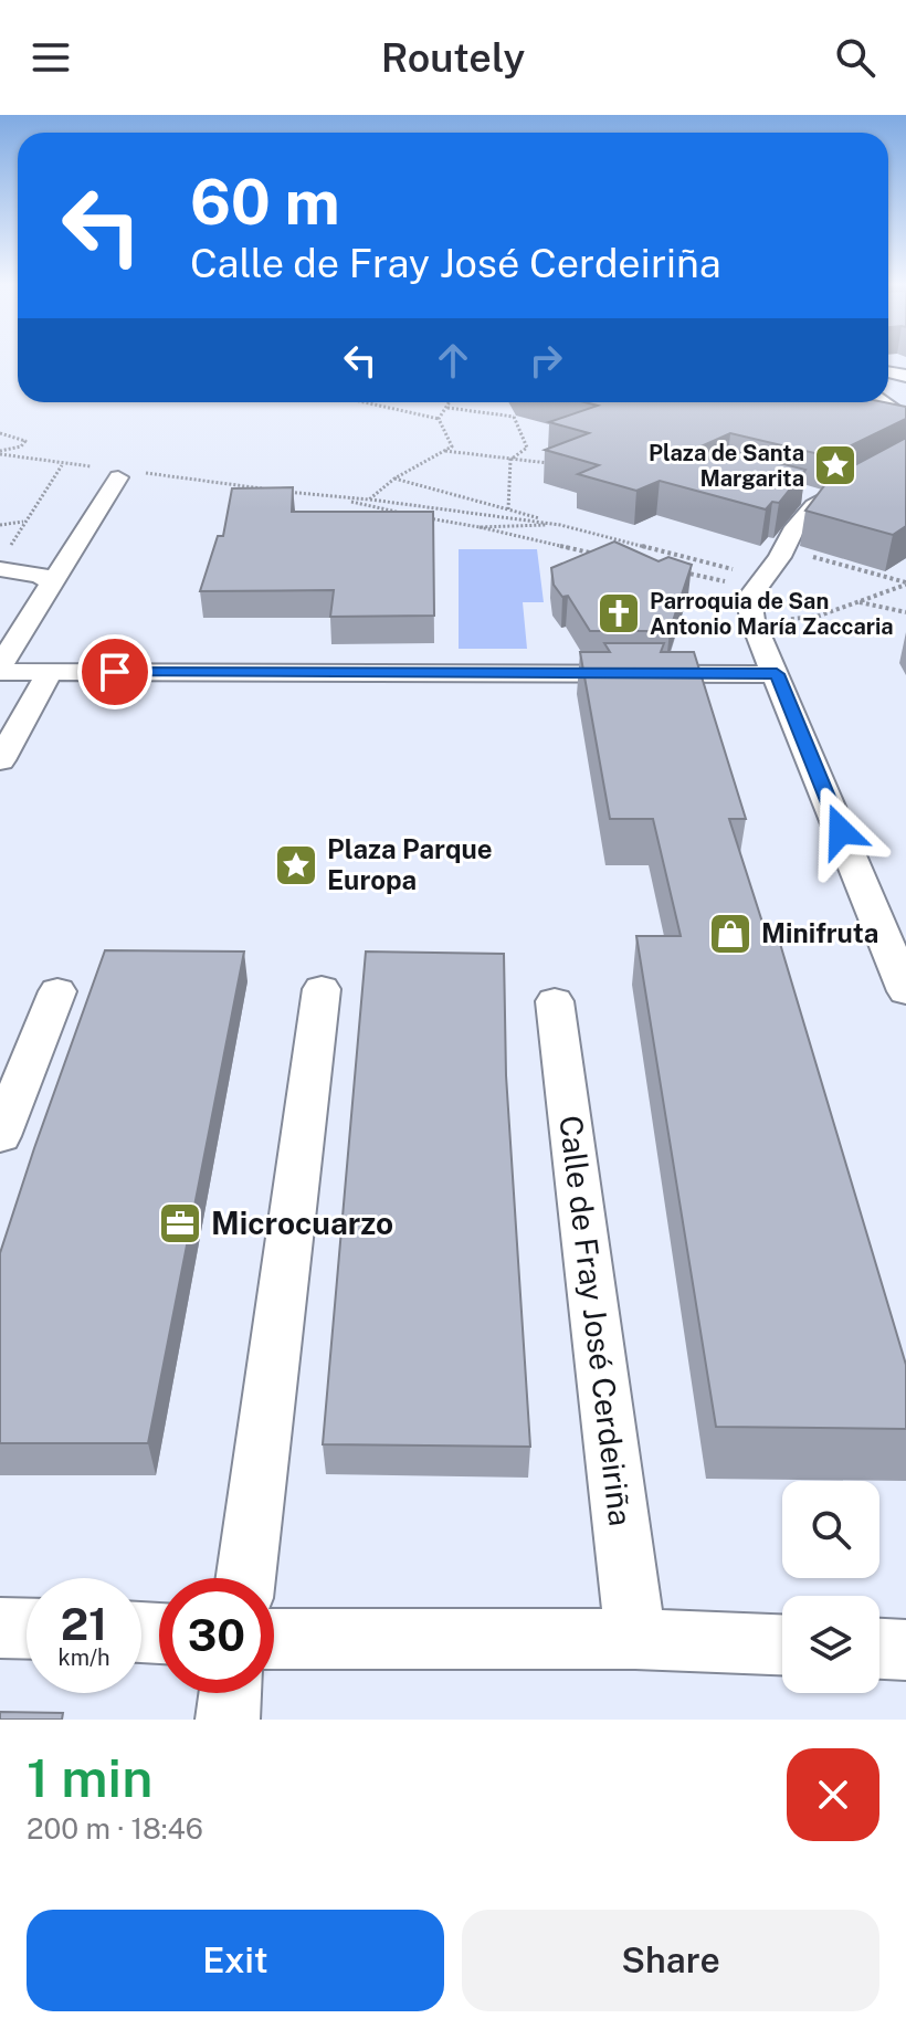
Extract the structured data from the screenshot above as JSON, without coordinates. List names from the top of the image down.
{
  "streets": {
    "street": ["Calle de Fray José Cerdeiriña"]
  },
  "places": {
    "place": ["Plaza de Santa Margarita", "Plaza Parque Europa"],
    "church": ["Parroquia de San Antonio María Zaccaria"],
    "shop": ["Minifruta"],
    "office": ["Microcuarzo"]
  },
  "page": {
    "header": "Routely",
    "turn": ["60 m", "Calle de Fray José Cerdeiriña"],
    "speed": "21 km/h",
    "limit": "30",
    "heading": ["1 min", "200 m · 18:46"],
    "buttons": ["Exit", "Share"]
  }
}
